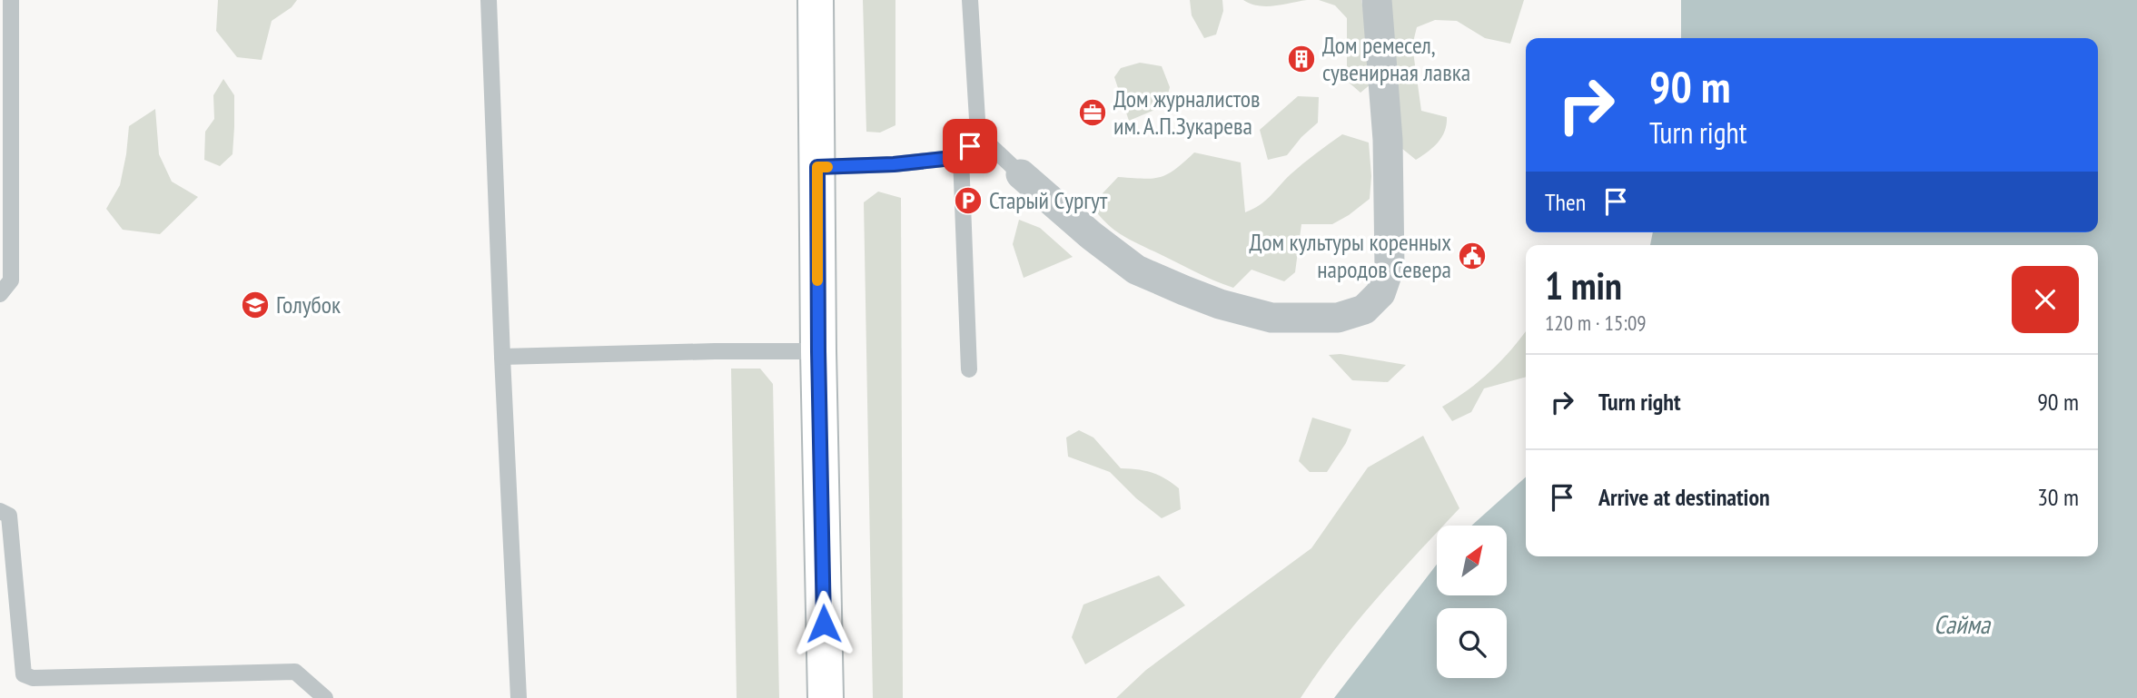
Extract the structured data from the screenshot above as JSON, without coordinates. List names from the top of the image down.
{
  "water": ["Сайма"],
  "places": {
    "building": ["Дом ремесел, сувенирная лавка"],
    "office": ["Дом журналистов им. А.П.Зукарева"],
    "parking": ["Старый Сургут"],
    "public building": ["Дом культуры коренных народов Севера"],
    "school or university": ["Голубок"]
  },
  "north": "top right",
  "page": {
    "turn": ["90 m", "Turn right"],
    "then": "Then",
    "heading": ["1 min", "120 m · 15:09"],
    "list": [
      {
        "name": "Turn right",
        "value": "90 m"
      },
      {
        "name": "Arrive at destination",
        "value": "30 m"
      }
    ]
  }
}
